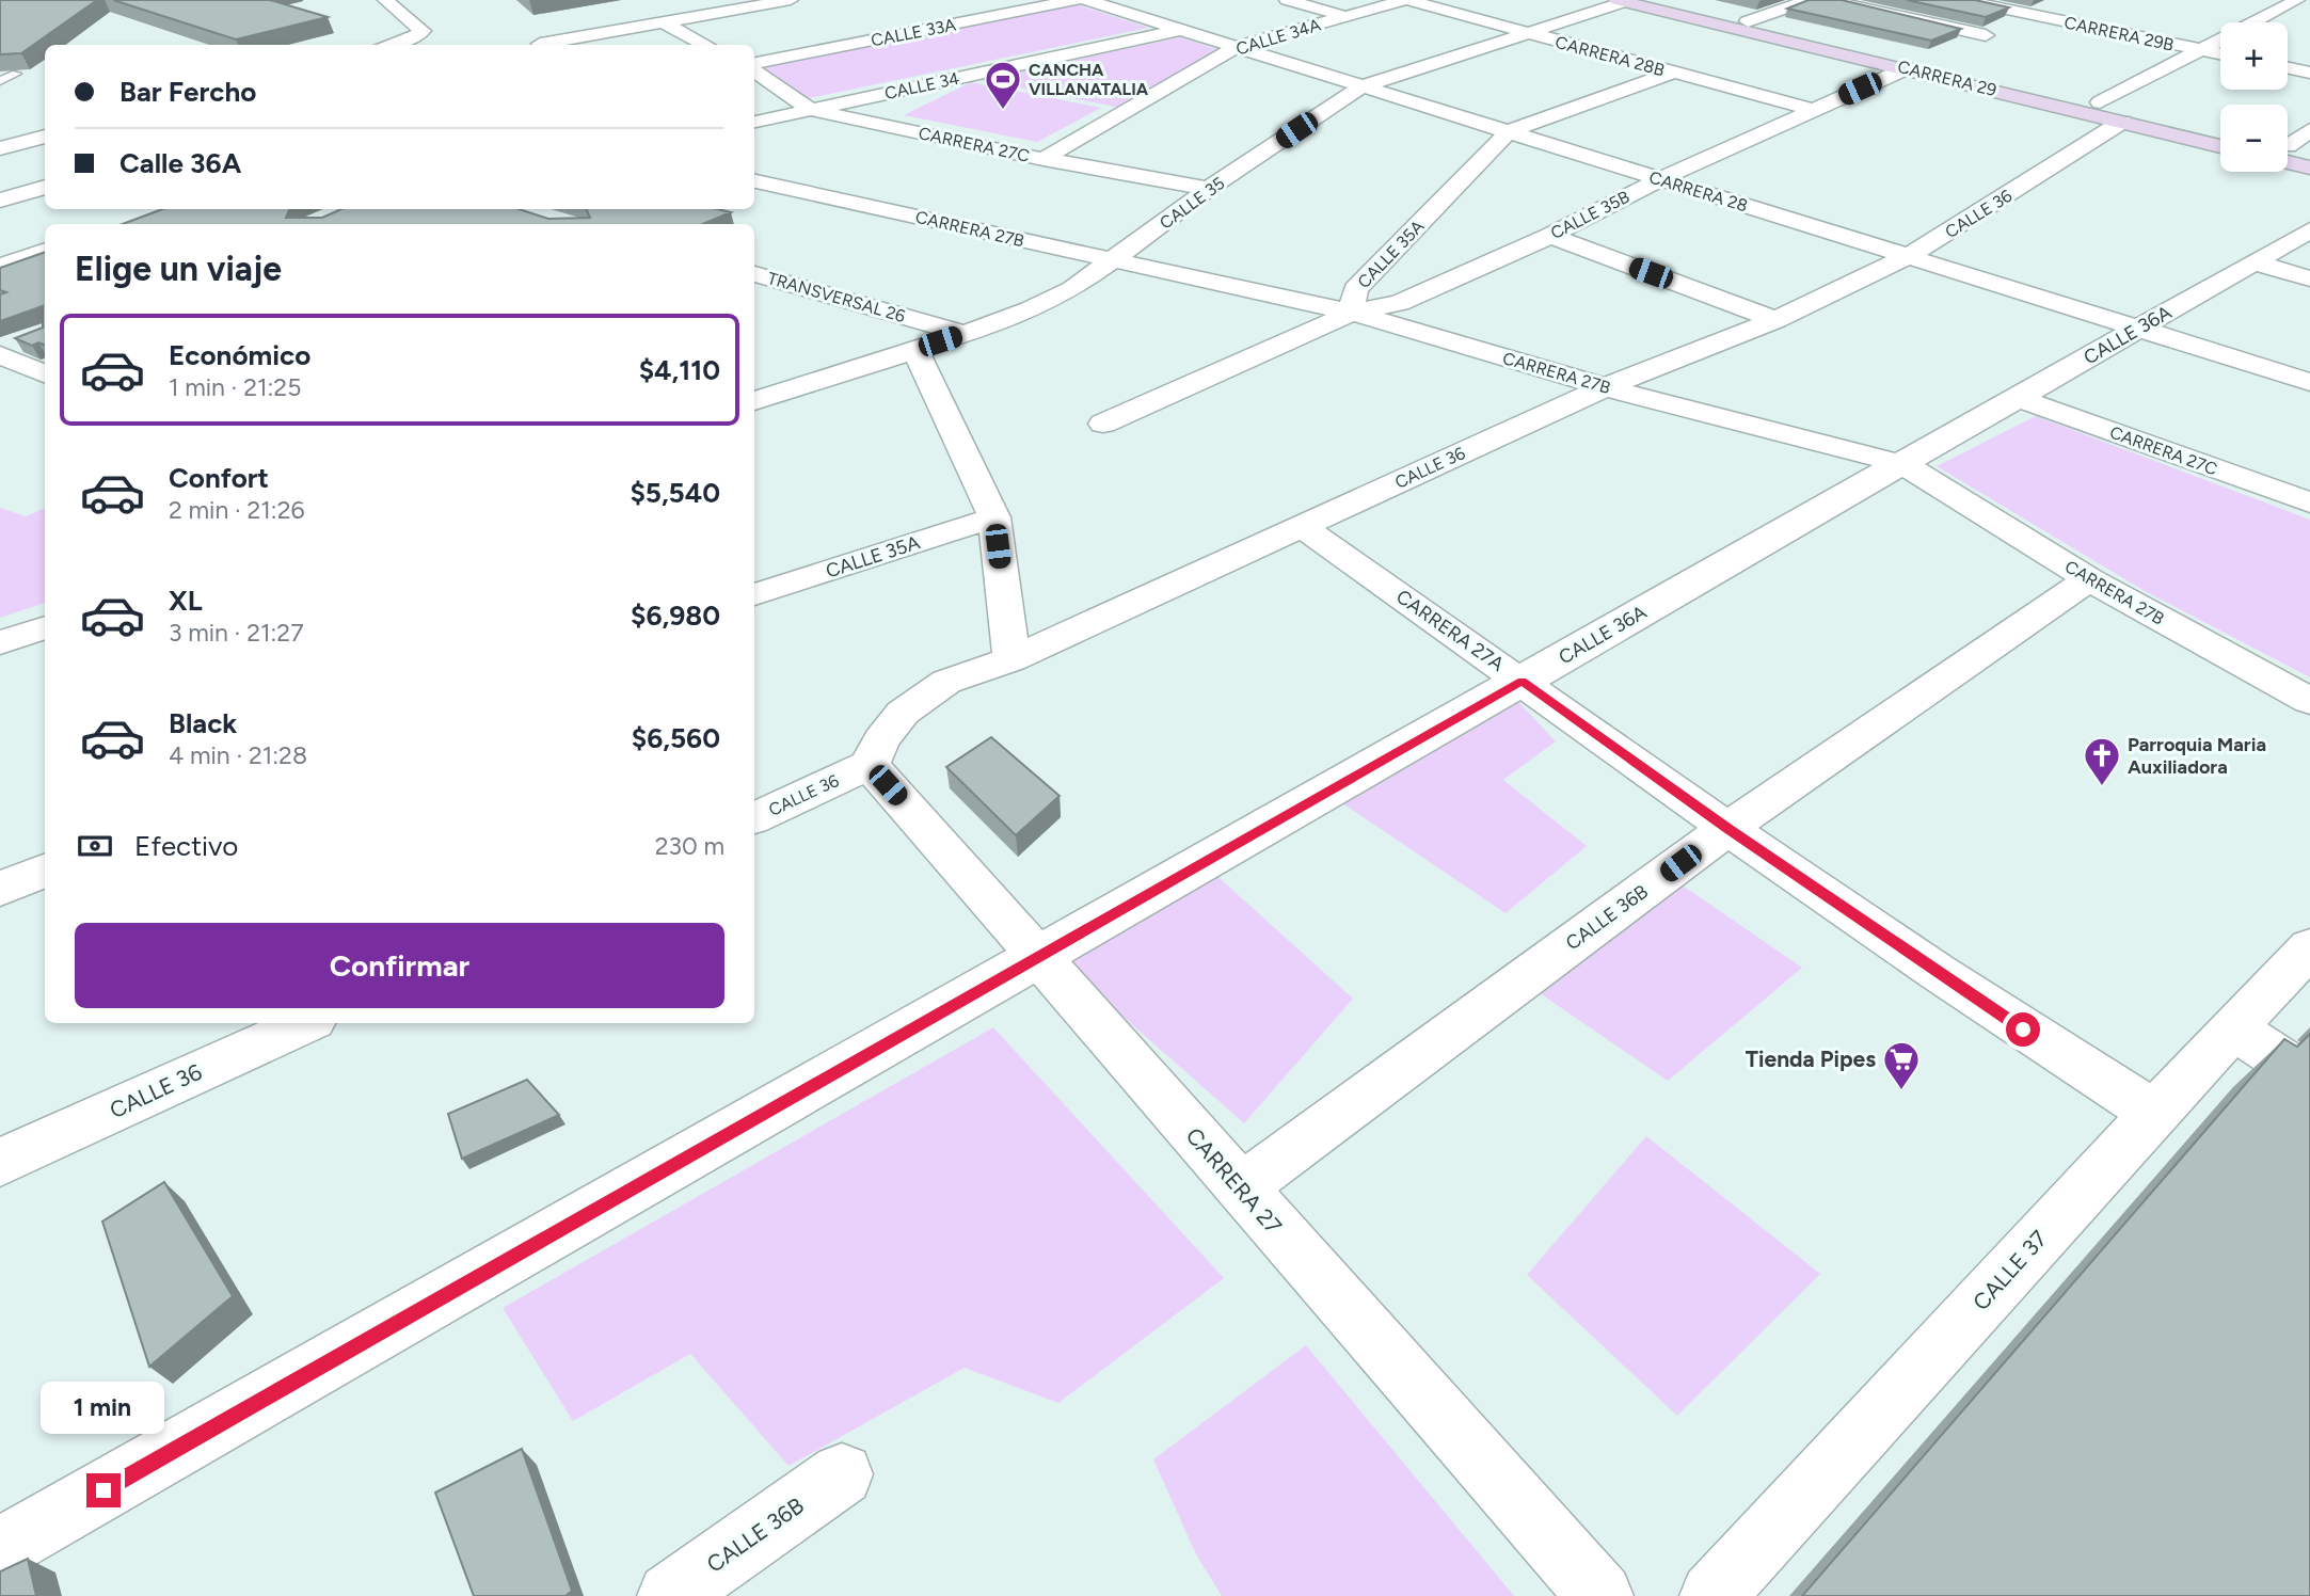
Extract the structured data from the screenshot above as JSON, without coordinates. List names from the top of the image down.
{
  "streets": {
    "main road": ["CARRERA 29"],
    "street": [
      "CALLE 33A",
      "CARRERA 29B",
      "CALLE 34A",
      "CARRERA 28B",
      "CALLE 34",
      "CARRERA 27C",
      "CARRERA 28",
      "CALLE 35",
      "CALLE 36",
      "CALLE 35B",
      "CARRERA 27B",
      "CALLE 35A",
      "TRANSVERSAL 26",
      "CALLE 36A",
      "CARRERA 27A",
      "CALLE 36B",
      "CARRERA 27",
      "CALLE 37"
    ]
  },
  "crossings": [
    ["CARRERA 29B", "CALLE 36"],
    ["CALLE 34A", "CARRERA 28B"],
    ["CALLE 34A", "CARRERA 27C"],
    ["CALLE 34A", "CARRERA 28"],
    ["CARRERA 28B", "CALLE 35"],
    ["CARRERA 28B", "CALLE 35B"],
    ["CARRERA 28B", "CALLE 35A"],
    ["CARRERA 29", "CALLE 35"],
    ["CARRERA 29", "CALLE 36"],
    ["CARRERA 29", "CALLE 35B"],
    ["CALLE 34", "CARRERA 27C"],
    ["CALLE 34", "CARRERA 28"],
    ["CARRERA 27C", "CALLE 35"],
    ["CARRERA 27C", "CALLE 36A"],
    ["CARRERA 28", "CALLE 35"],
    ["CARRERA 28", "CALLE 36"],
    ["CARRERA 28", "CALLE 35B"],
    ["CARRERA 28", "CALLE 35A"],
    ["CARRERA 28", "CALLE 36A"],
    ["CALLE 35", "CARRERA 27B"],
    ["CALLE 35", "TRANSVERSAL 26"],
    ["CALLE 36", "CARRERA 27B"],
    ["CALLE 36", "TRANSVERSAL 26"],
    ["CALLE 36", "CARRERA 27A"],
    ["CALLE 36", "CARRERA 27"],
    ["CALLE 35B", "CARRERA 27B"],
    ["CALLE 35B", "CALLE 35A"],
    ["CARRERA 27B", "CALLE 35A"],
    ["CARRERA 27B", "CALLE 36A"],
    ["CARRERA 27B", "CALLE 36B"],
    ["CALLE 35A", "TRANSVERSAL 26"],
    ["CALLE 36A", "CARRERA 27A"],
    ["CALLE 36A", "CARRERA 27"],
    ["CARRERA 27A", "CALLE 36B"],
    ["CARRERA 27A", "CALLE 37"],
    ["CALLE 36B", "CARRERA 27"]
  ],
  "places": {
    "sports": ["CANCHA VILLANATALIA"],
    "church": ["Parroquia Maria Auxiliadora"],
    "supermarket": ["Tienda Pipes"]
  },
  "page": {
    "map_buttons": ["+", "−"],
    "banner": ["Bar Fercho", "Calle 36A"],
    "heading": "Elige un viaje",
    "list": [
      {
        "name": "Económico",
        "note": "1 min · 21:25",
        "value": "$4,110"
      },
      {
        "name": "Confort",
        "note": "2 min · 21:26",
        "value": "$5,540"
      },
      {
        "name": "XL",
        "note": "3 min · 21:27",
        "value": "$6,980"
      },
      {
        "name": "Black",
        "note": "4 min · 21:28",
        "value": "$6,560"
      }
    ],
    "pay": ["Efectivo", "230 m"],
    "buttons": "Confirmar",
    "bubble": "1 min"
  }
}
